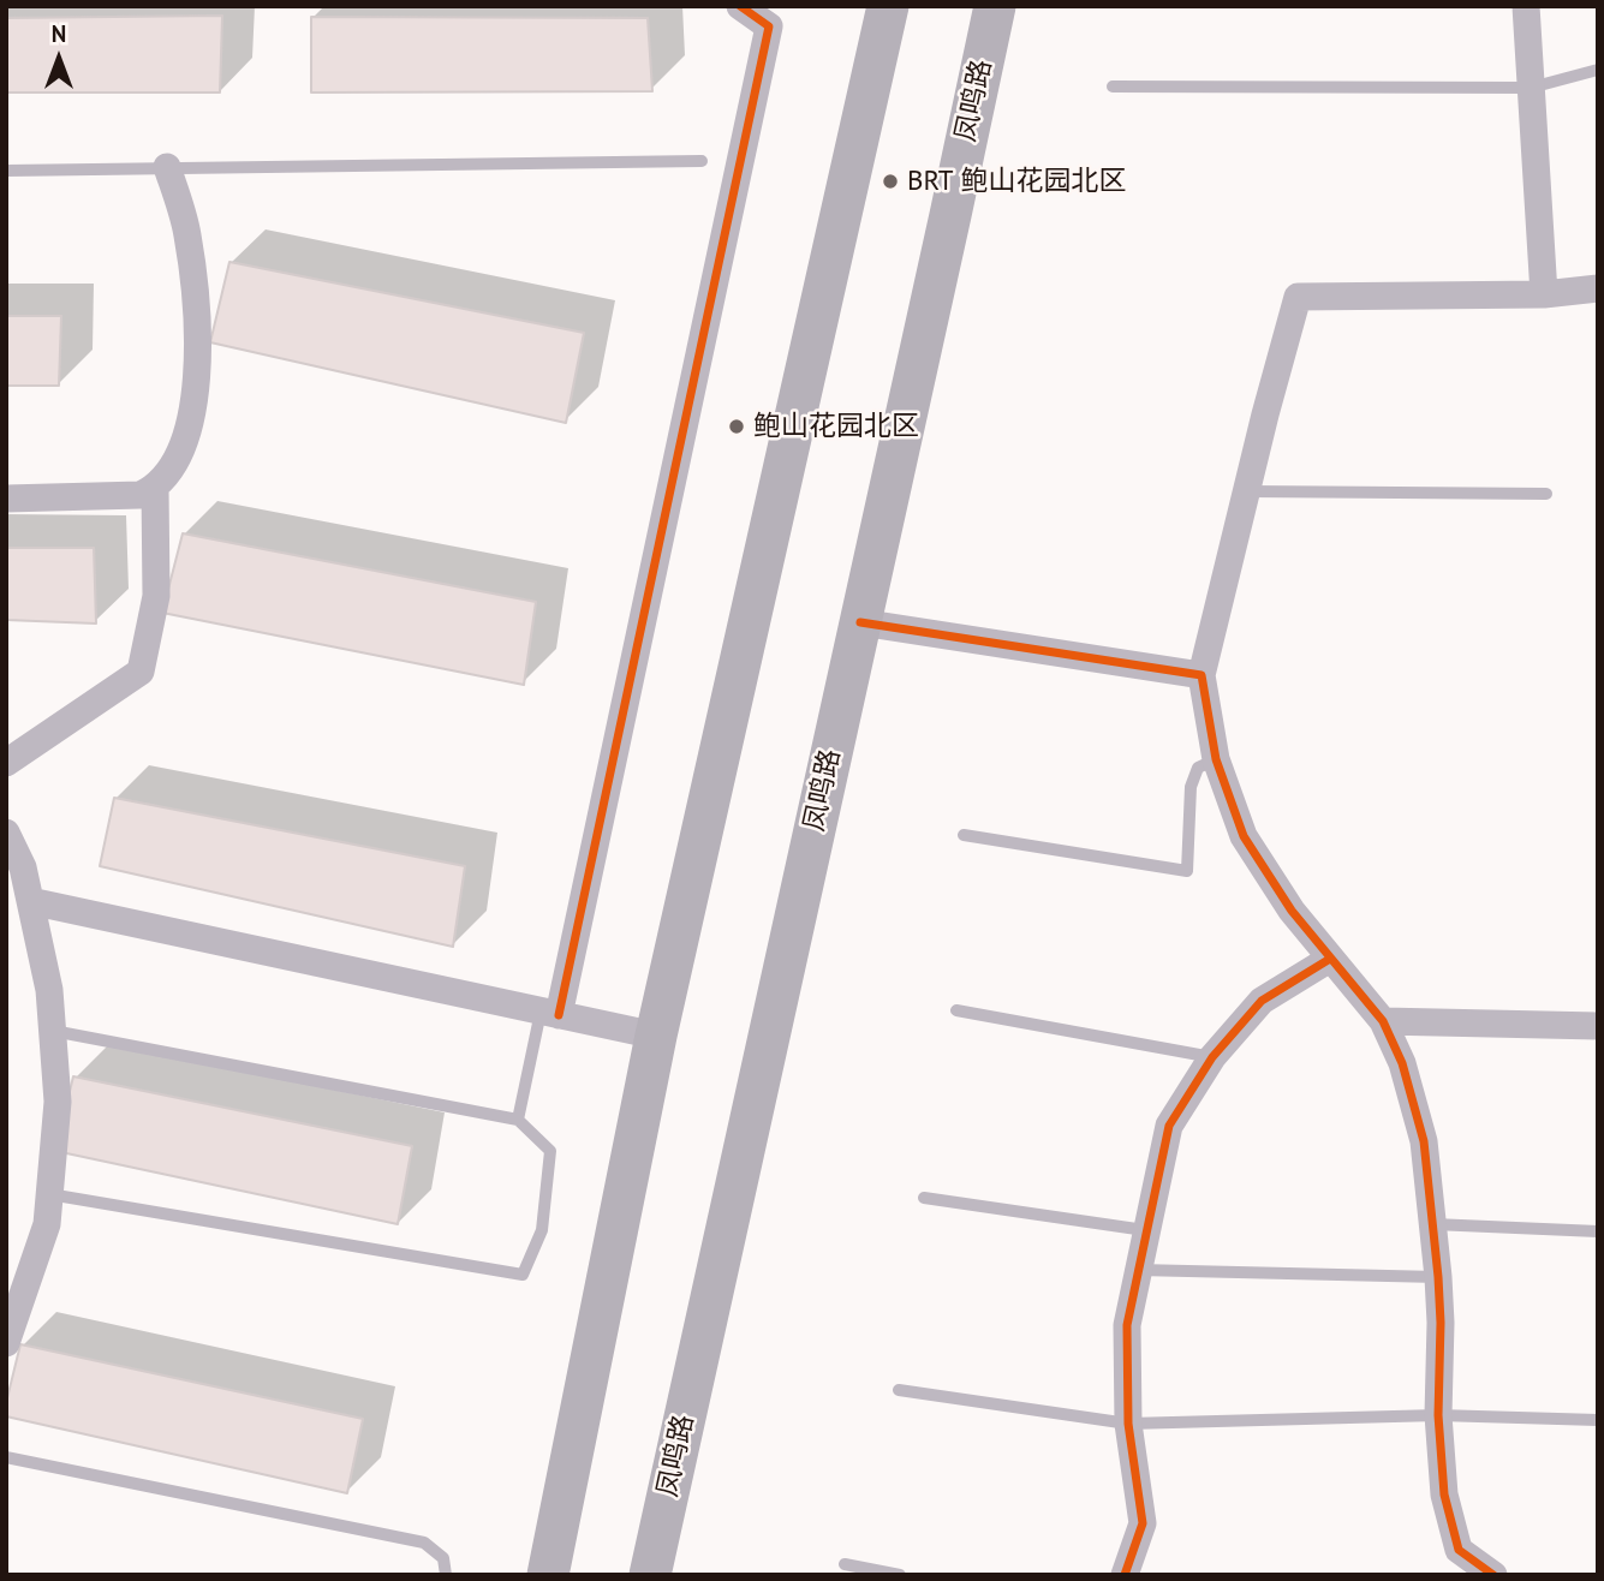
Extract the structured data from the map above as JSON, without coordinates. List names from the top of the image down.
{
  "streets": {
    "main road": ["凤鸣路"]
  },
  "places": ["BRT 鲍山花园北区", "鲍山花园北区"],
  "north": "top"
}
